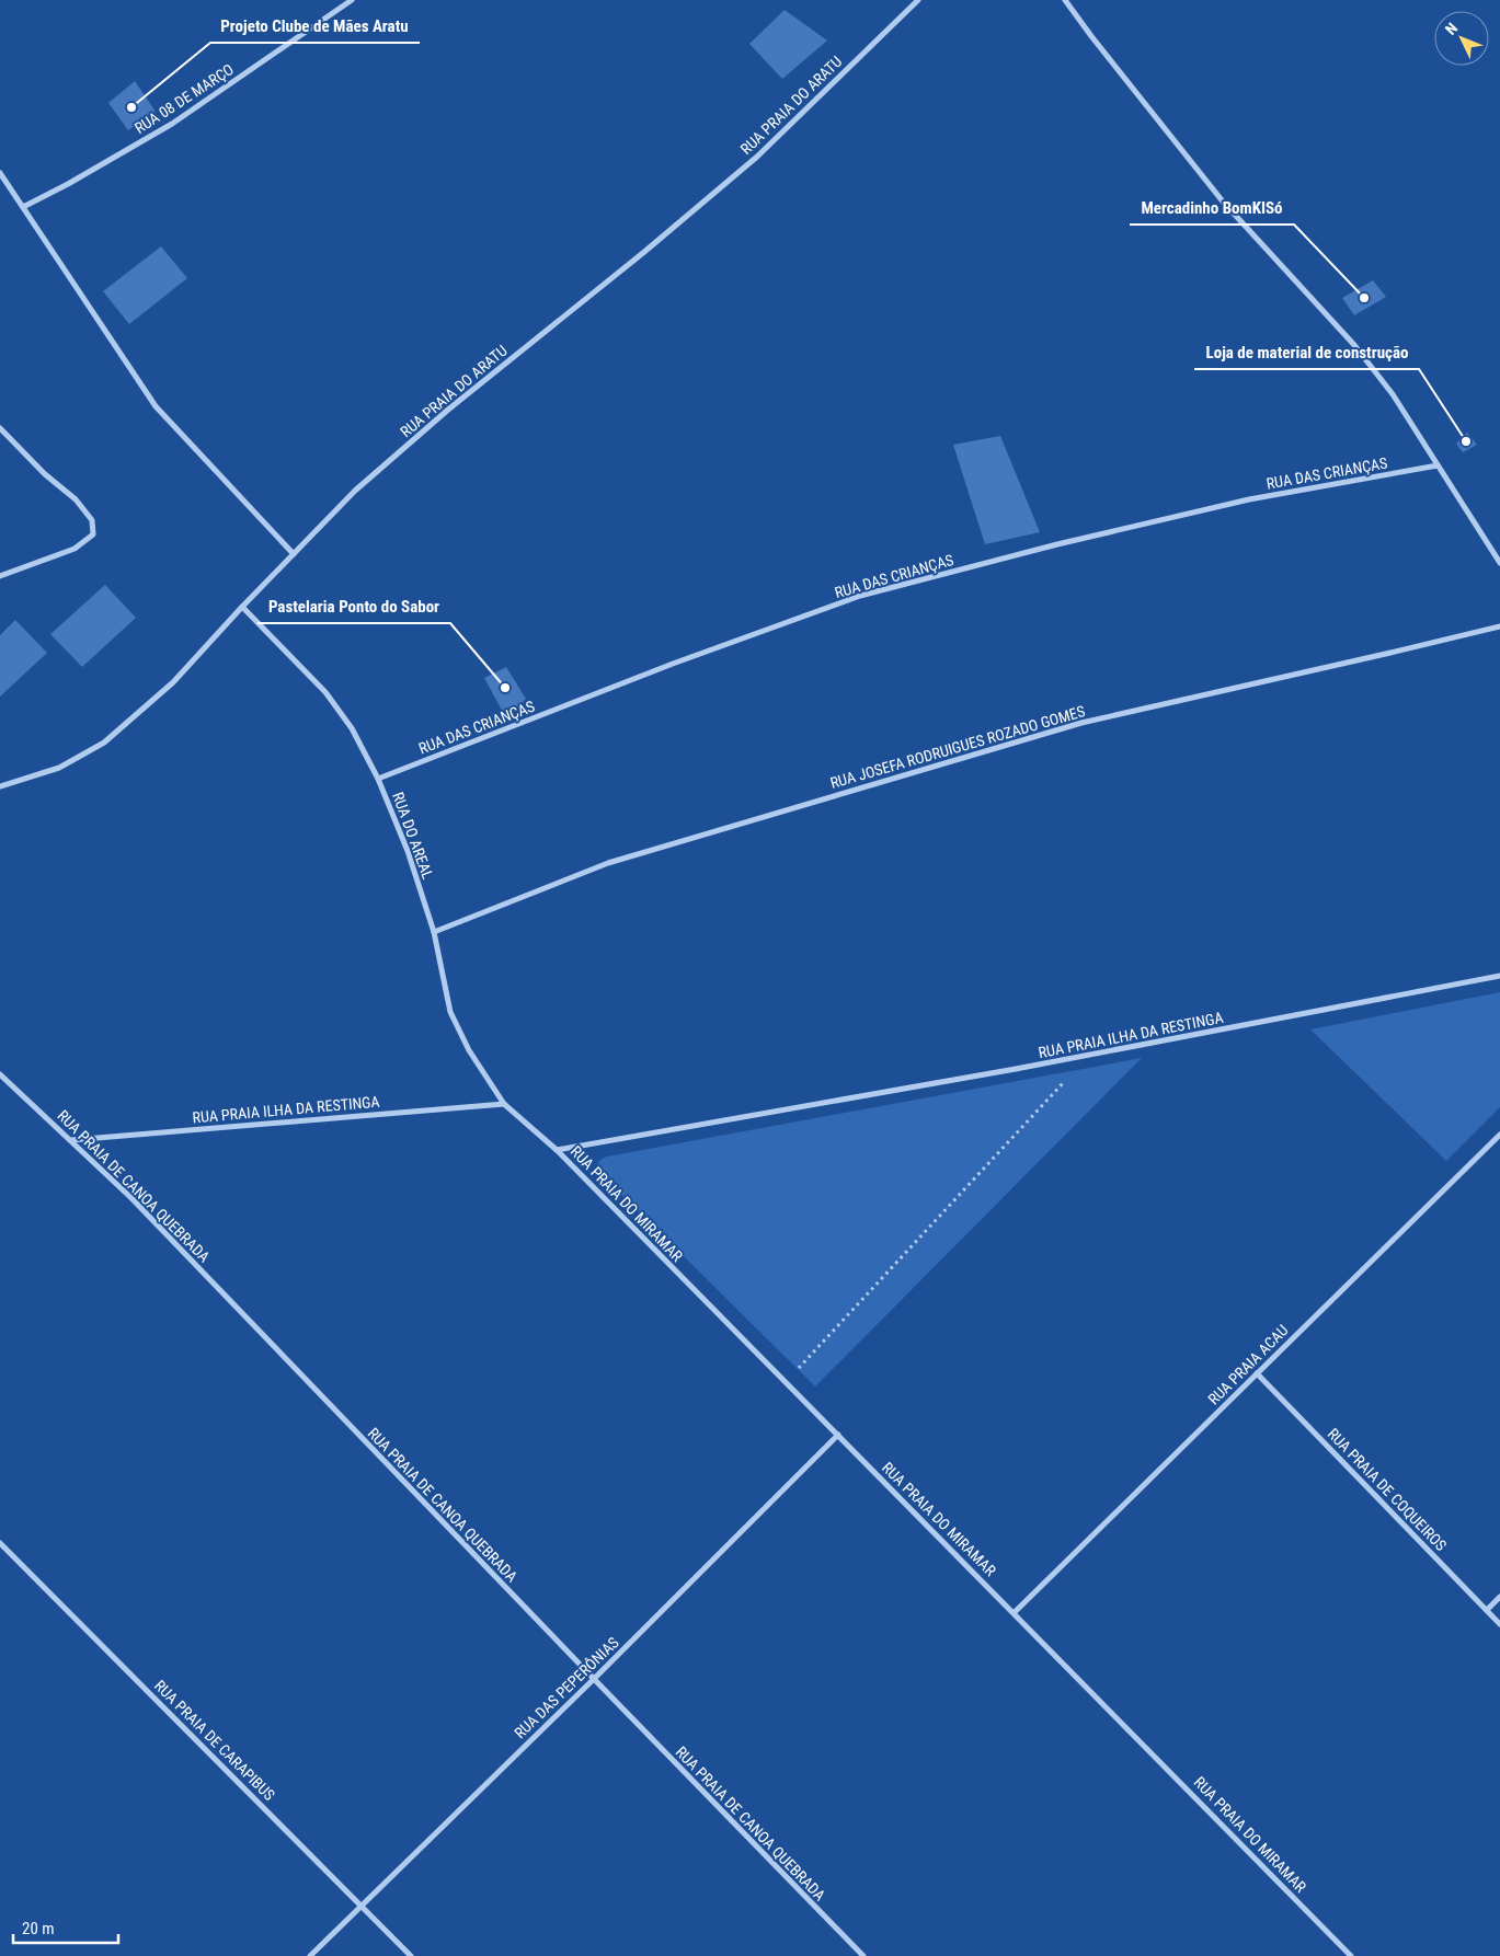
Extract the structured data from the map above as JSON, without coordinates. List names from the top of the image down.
{
  "streets": {
    "street": [
      "RUA 08 DE MARÇO",
      "RUA PRAIA DO ARATU",
      "RUA DAS CRIANÇAS",
      "RUA JOSEFA RODRUIGUES ROZADO GOMES",
      "RUA DO AREAL",
      "RUA PRAIA ILHA DA RESTINGA",
      "RUA PRAIA DE CANOA QUEBRADA",
      "RUA PRAIA DO MIRAMAR",
      "RUA PRAIA ACAU",
      "RUA PRAIA DE COQUEIROS",
      "RUA DAS PEPERÔNIAS",
      "RUA PRAIA DE CARAPIBUS"
    ]
  },
  "crossings": [
    ["RUA PRAIA DO ARATU", "RUA DO AREAL"],
    ["RUA DAS CRIANÇAS", "RUA DO AREAL"],
    ["RUA JOSEFA RODRUIGUES ROZADO GOMES", "RUA DO AREAL"],
    ["RUA DO AREAL", "RUA PRAIA ILHA DA RESTINGA"],
    ["RUA DO AREAL", "RUA PRAIA DO MIRAMAR"],
    ["RUA PRAIA ILHA DA RESTINGA", "RUA PRAIA DE CANOA QUEBRADA"],
    ["RUA PRAIA ILHA DA RESTINGA", "RUA PRAIA DO MIRAMAR"],
    ["RUA PRAIA DE CANOA QUEBRADA", "RUA DAS PEPERÔNIAS"],
    ["RUA PRAIA DO MIRAMAR", "RUA PRAIA ACAU"],
    ["RUA PRAIA DO MIRAMAR", "RUA DAS PEPERÔNIAS"],
    ["RUA PRAIA ACAU", "RUA PRAIA DE COQUEIROS"],
    ["RUA DAS PEPERÔNIAS", "RUA PRAIA DE CARAPIBUS"]
  ],
  "places": [
    "Projeto Clube de Mães Aratu",
    "Mercadinho BomKISó",
    "Loja de material de construção",
    "Pastelaria Ponto do Sabor"
  ],
  "scale_bar": "20 m",
  "north": "top left"
}
